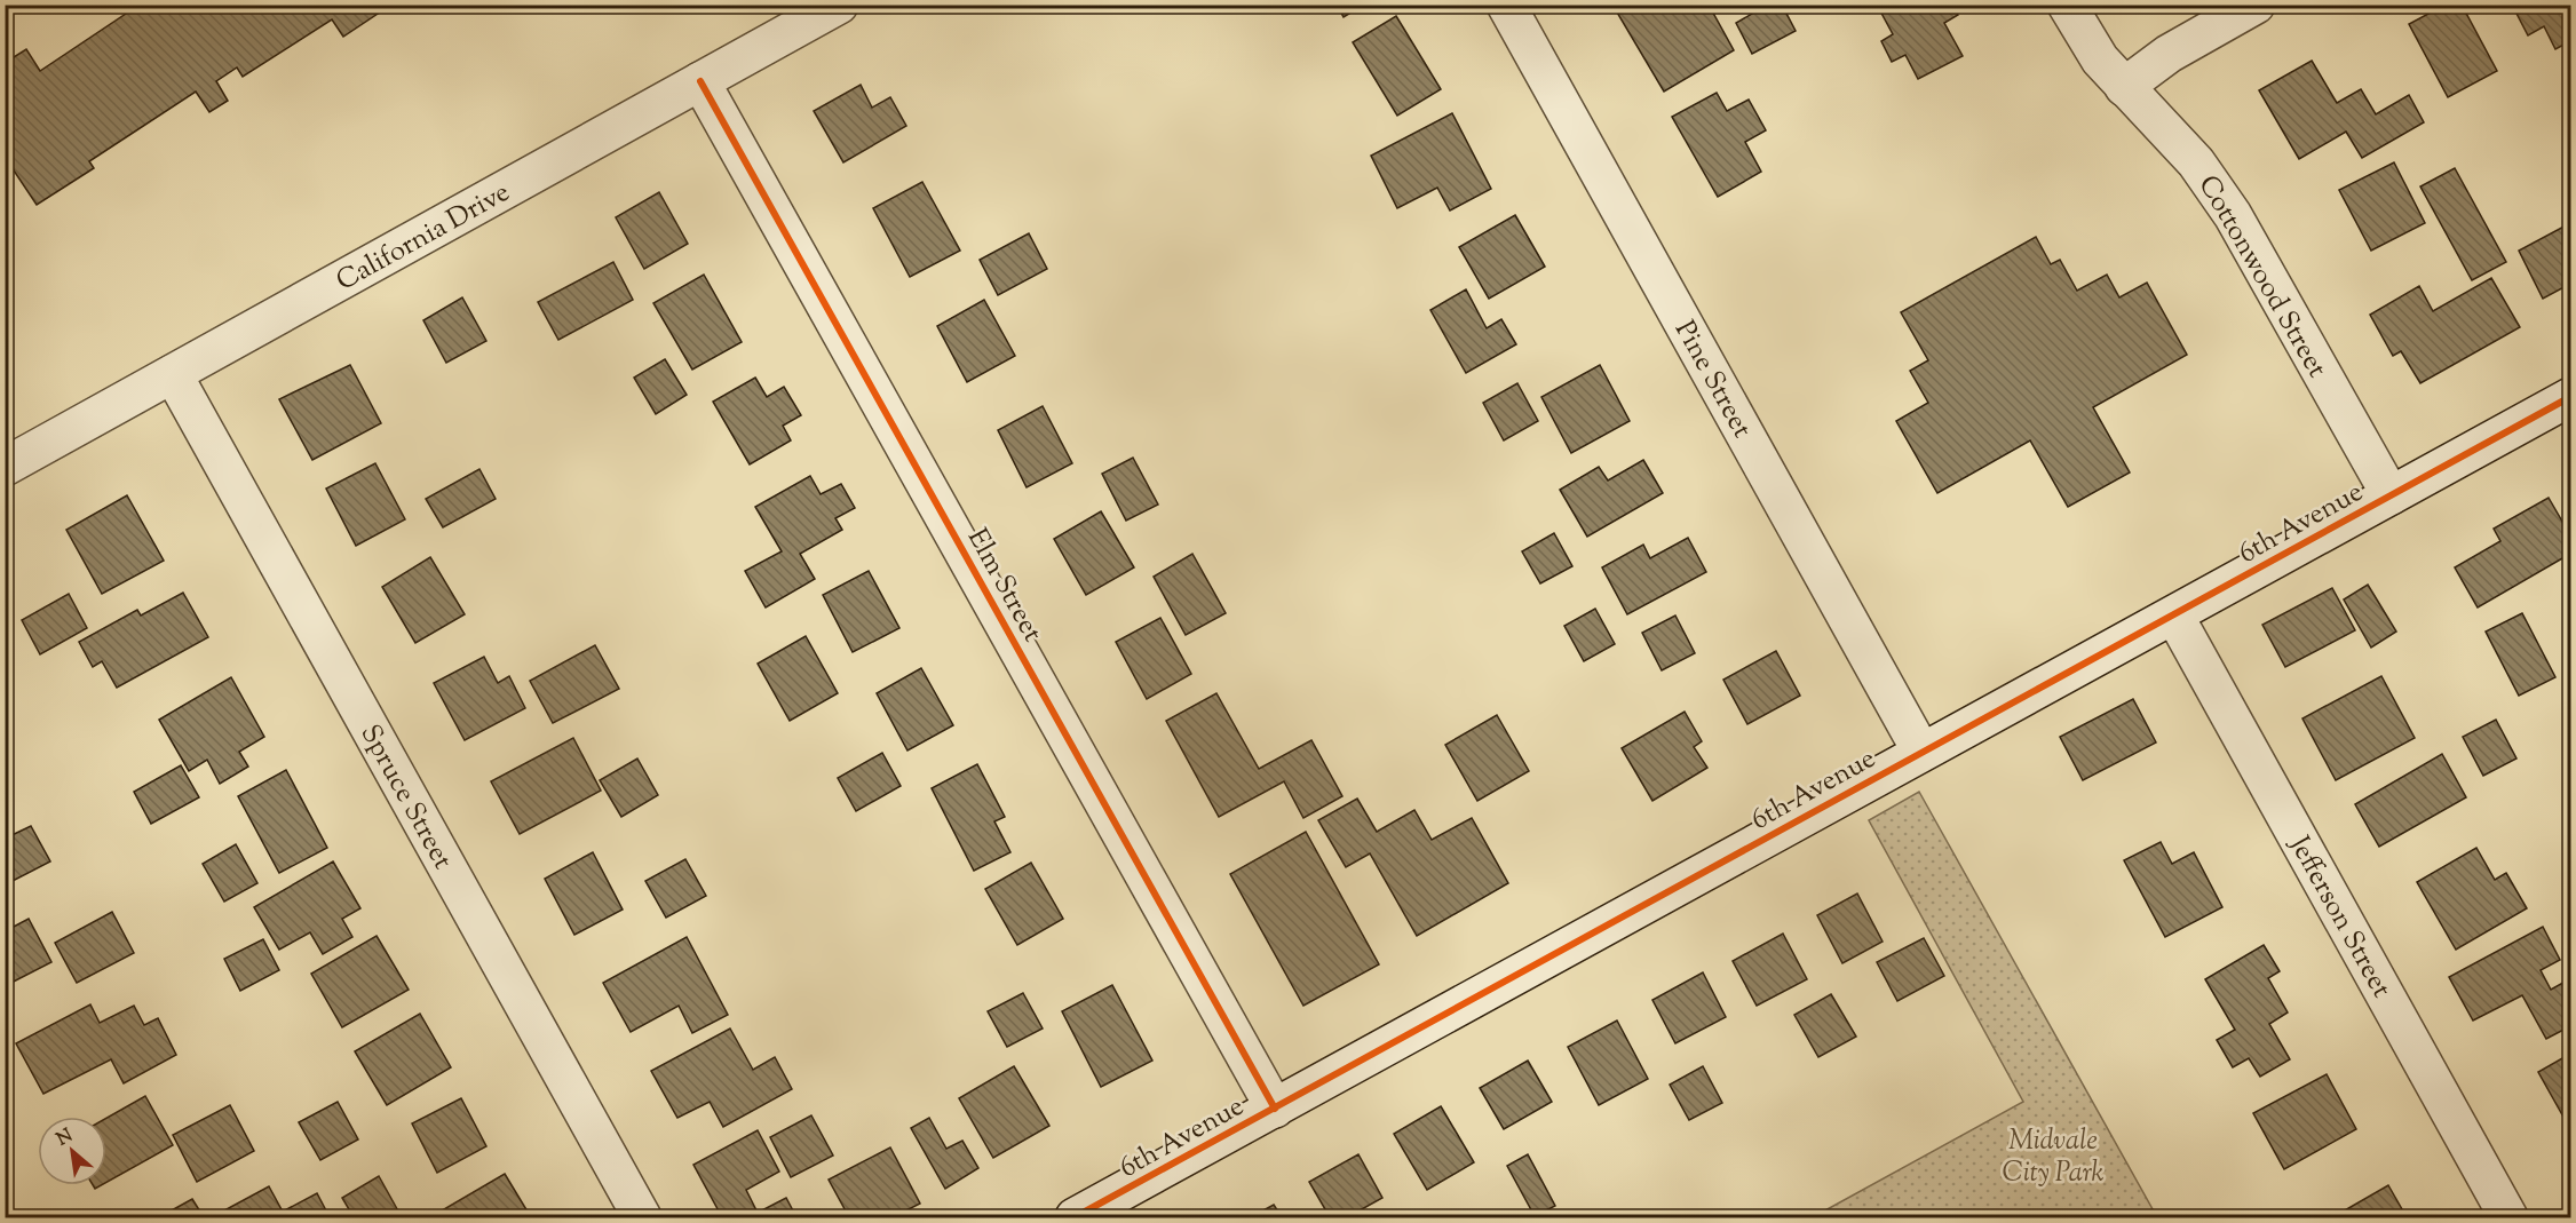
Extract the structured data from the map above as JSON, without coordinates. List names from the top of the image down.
{
  "streets": {
    "street": [
      "California Drive",
      "Cottonwood Street",
      "Pine Street",
      "6th Avenue",
      "Elm Street",
      "Spruce Street",
      "Jefferson Street"
    ]
  },
  "crossings": [
    ["California Drive", "Elm Street"],
    ["California Drive", "Spruce Street"],
    ["Cottonwood Street", "6th Avenue"],
    ["Pine Street", "6th Avenue"],
    ["6th Avenue", "Elm Street"],
    ["6th Avenue", "Jefferson Street"]
  ],
  "parks": ["Midvale City Park"],
  "north": "top left"
}
